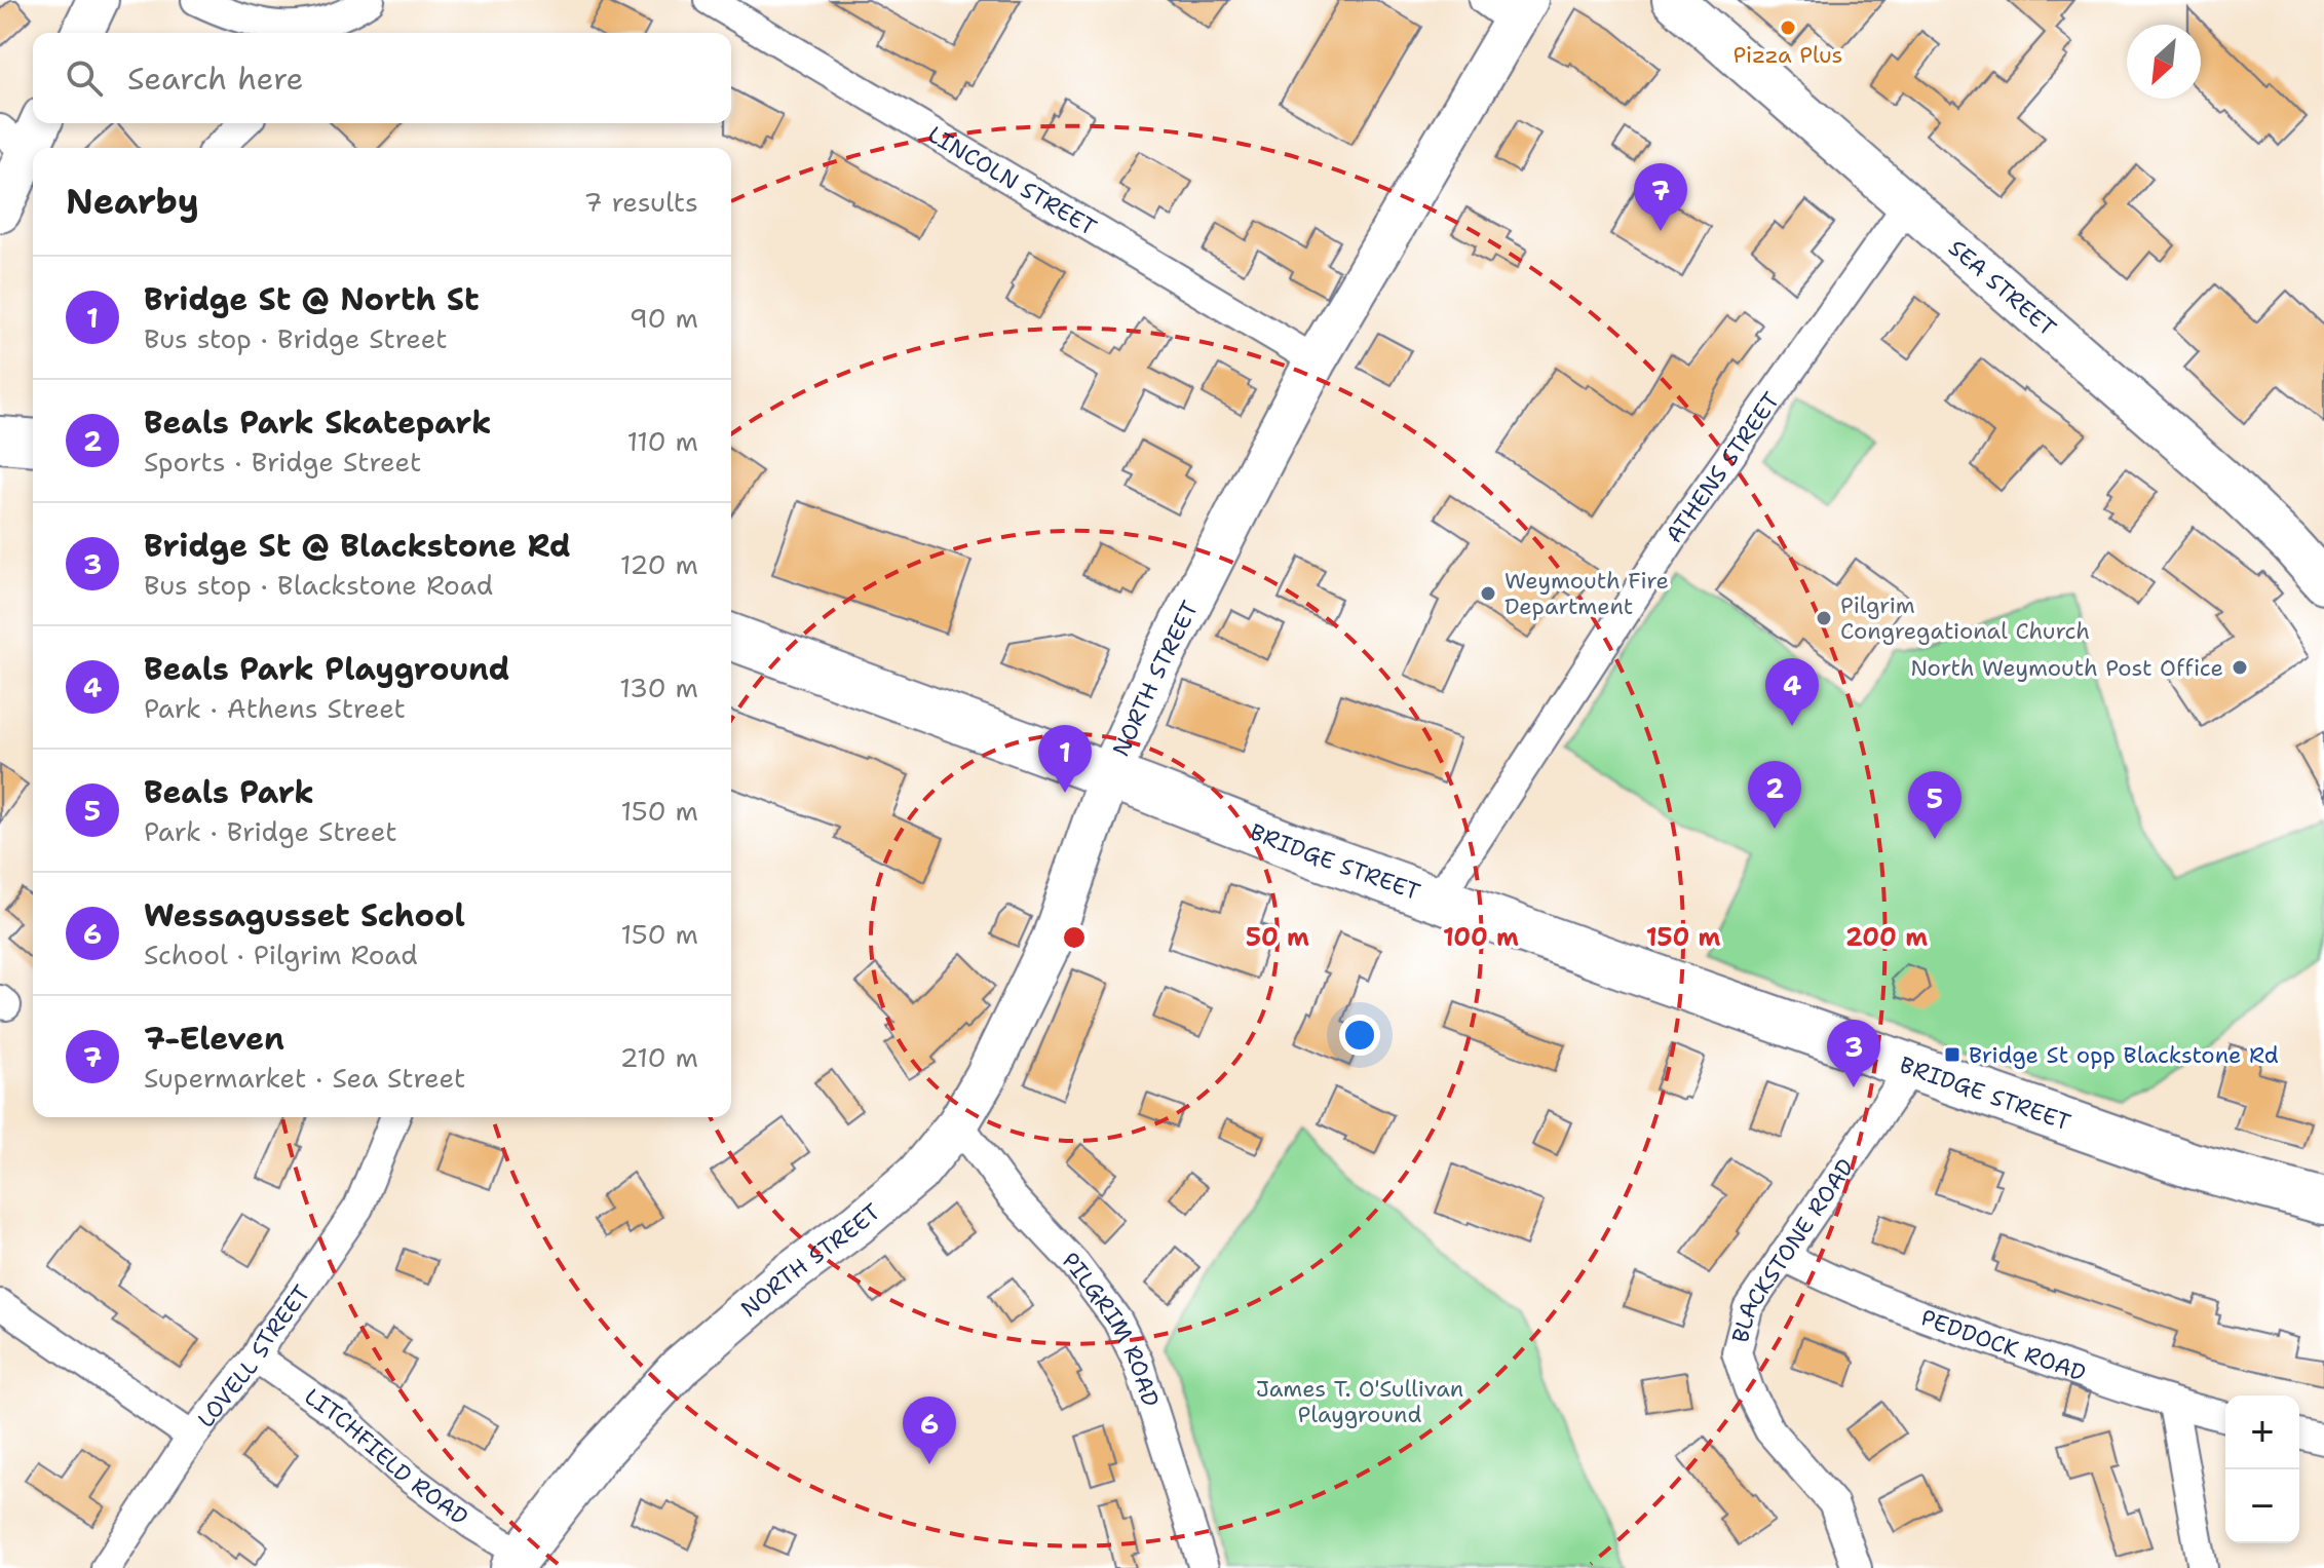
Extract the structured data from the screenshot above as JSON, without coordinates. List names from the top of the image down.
{
  "streets": {
    "main road": ["BRIDGE STREET"],
    "street": [
      "LINCOLN STREET",
      "SEA STREET",
      "ATHENS STREET",
      "NORTH STREET",
      "BLACKSTONE ROAD",
      "PILGRIM ROAD",
      "PEDDOCK ROAD",
      "LOVELL STREET",
      "LITCHFIELD ROAD"
    ]
  },
  "crossings": [
    ["LINCOLN STREET", "NORTH STREET"],
    ["SEA STREET", "ATHENS STREET"],
    ["ATHENS STREET", "BRIDGE STREET"],
    ["NORTH STREET", "BRIDGE STREET"],
    ["NORTH STREET", "PILGRIM ROAD"],
    ["NORTH STREET", "LITCHFIELD ROAD"],
    ["BRIDGE STREET", "BLACKSTONE ROAD"],
    ["BLACKSTONE ROAD", "PEDDOCK ROAD"],
    ["LOVELL STREET", "LITCHFIELD ROAD"]
  ],
  "parks": ["James T. O'Sullivan Playground"],
  "places": {
    "other": [
      "Pizza Plus",
      "Weymouth Fire Department",
      "Pilgrim Congregational Church",
      "North Weymouth Post Office"
    ],
    "transit": ["Bridge St opp Blackstone Rd"]
  },
  "north": "bottom left",
  "page": {
    "search": "Search here",
    "heading": ["Nearby", "7 results"],
    "pins": [
      "7",
      "4",
      "1",
      "2",
      "5",
      "3",
      "6"
    ],
    "list": [
      {
        "mark": "1",
        "name": "Bridge St @ North St",
        "note": "Bus stop · Bridge Street",
        "value": "90 m"
      },
      {
        "mark": "2",
        "name": "Beals Park Skatepark",
        "note": "Sports · Bridge Street",
        "value": "110 m"
      },
      {
        "mark": "3",
        "name": "Bridge St @ Blackstone Rd",
        "note": "Bus stop · Blackstone Road",
        "value": "120 m"
      },
      {
        "mark": "4",
        "name": "Beals Park Playground",
        "note": "Park · Athens Street",
        "value": "130 m"
      },
      {
        "mark": "5",
        "name": "Beals Park",
        "note": "Park · Bridge Street",
        "value": "150 m"
      },
      {
        "mark": "6",
        "name": "Wessagusset School",
        "note": "School · Pilgrim Road",
        "value": "150 m"
      },
      {
        "mark": "7",
        "name": "7-Eleven",
        "note": "Supermarket · Sea Street",
        "value": "210 m"
      }
    ],
    "map_buttons": ["+", "−"]
  },
  "rings": [
    "50 m",
    "100 m",
    "150 m",
    "200 m"
  ]
}
